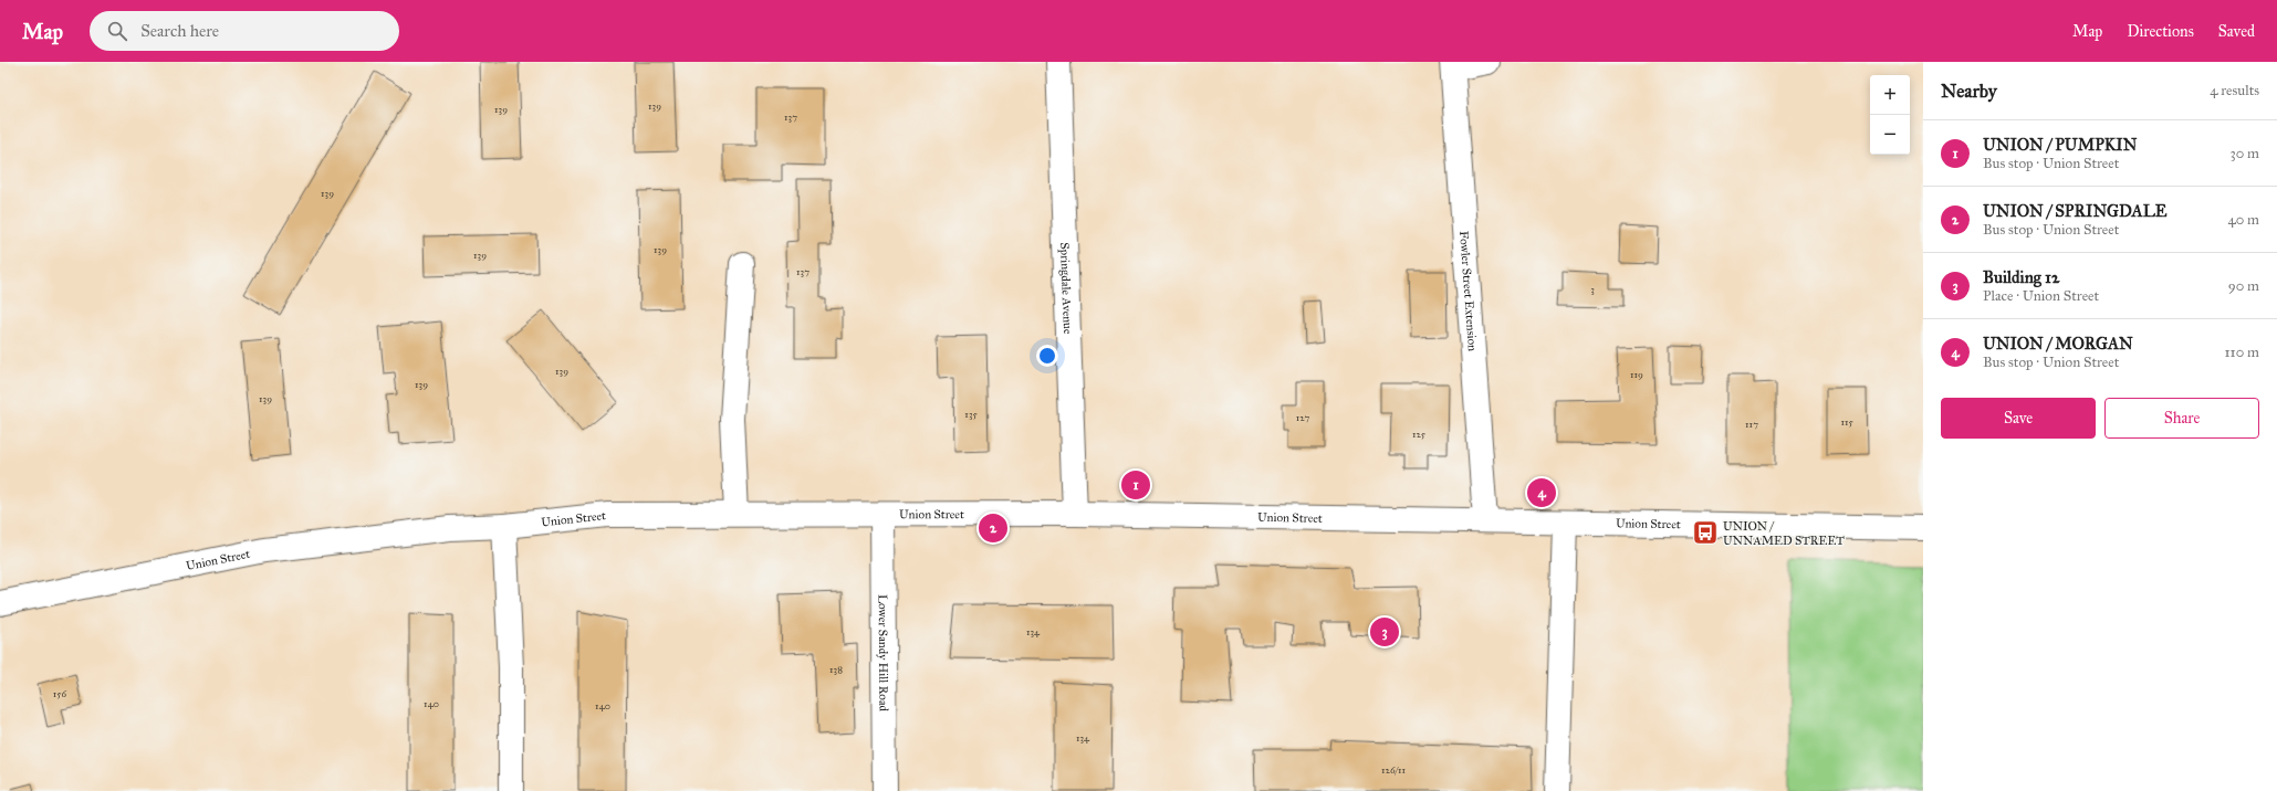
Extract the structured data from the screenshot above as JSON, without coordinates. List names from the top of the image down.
{
  "streets": {
    "main road": [
      "Springdale Avenue",
      "Fowler Street Extension",
      "Union Street",
      "Lower Sandy Hill Road"
    ]
  },
  "crossings": [
    ["Springdale Avenue", "Union Street"],
    ["Fowler Street Extension", "Union Street"],
    ["Union Street", "Lower Sandy Hill Road"]
  ],
  "places": {
    "bus stop": ["UNION / UNNAMED STREET"]
  },
  "house_numbers": [
    "139",
    "139",
    "137",
    "139",
    "139",
    "139",
    "137",
    "3",
    "139",
    "119",
    "139",
    "139",
    "135",
    "127",
    "115",
    "117",
    "125",
    "134",
    "138",
    "156",
    "140",
    "140",
    "134",
    "126/11"
  ],
  "page": {
    "header": "Map",
    "search": "Search here",
    "nav": ["Map", "Directions", "Saved"],
    "heading": ["Nearby", "4 results"],
    "map_buttons": ["+", "−"],
    "list": [
      {
        "mark": "1",
        "name": "UNION / PUMPKIN",
        "note": "Bus stop · Union Street",
        "value": "30 m"
      },
      {
        "mark": "2",
        "name": "UNION / SPRINGDALE",
        "note": "Bus stop · Union Street",
        "value": "40 m"
      },
      {
        "mark": "3",
        "name": "Building 12",
        "note": "Place · Union Street",
        "value": "90 m"
      },
      {
        "mark": "4",
        "name": "UNION / MORGAN",
        "note": "Bus stop · Union Street",
        "value": "110 m"
      }
    ],
    "buttons": ["Save", "Share"],
    "pins": [
      "1",
      "4",
      "2",
      "3"
    ]
  }
}
